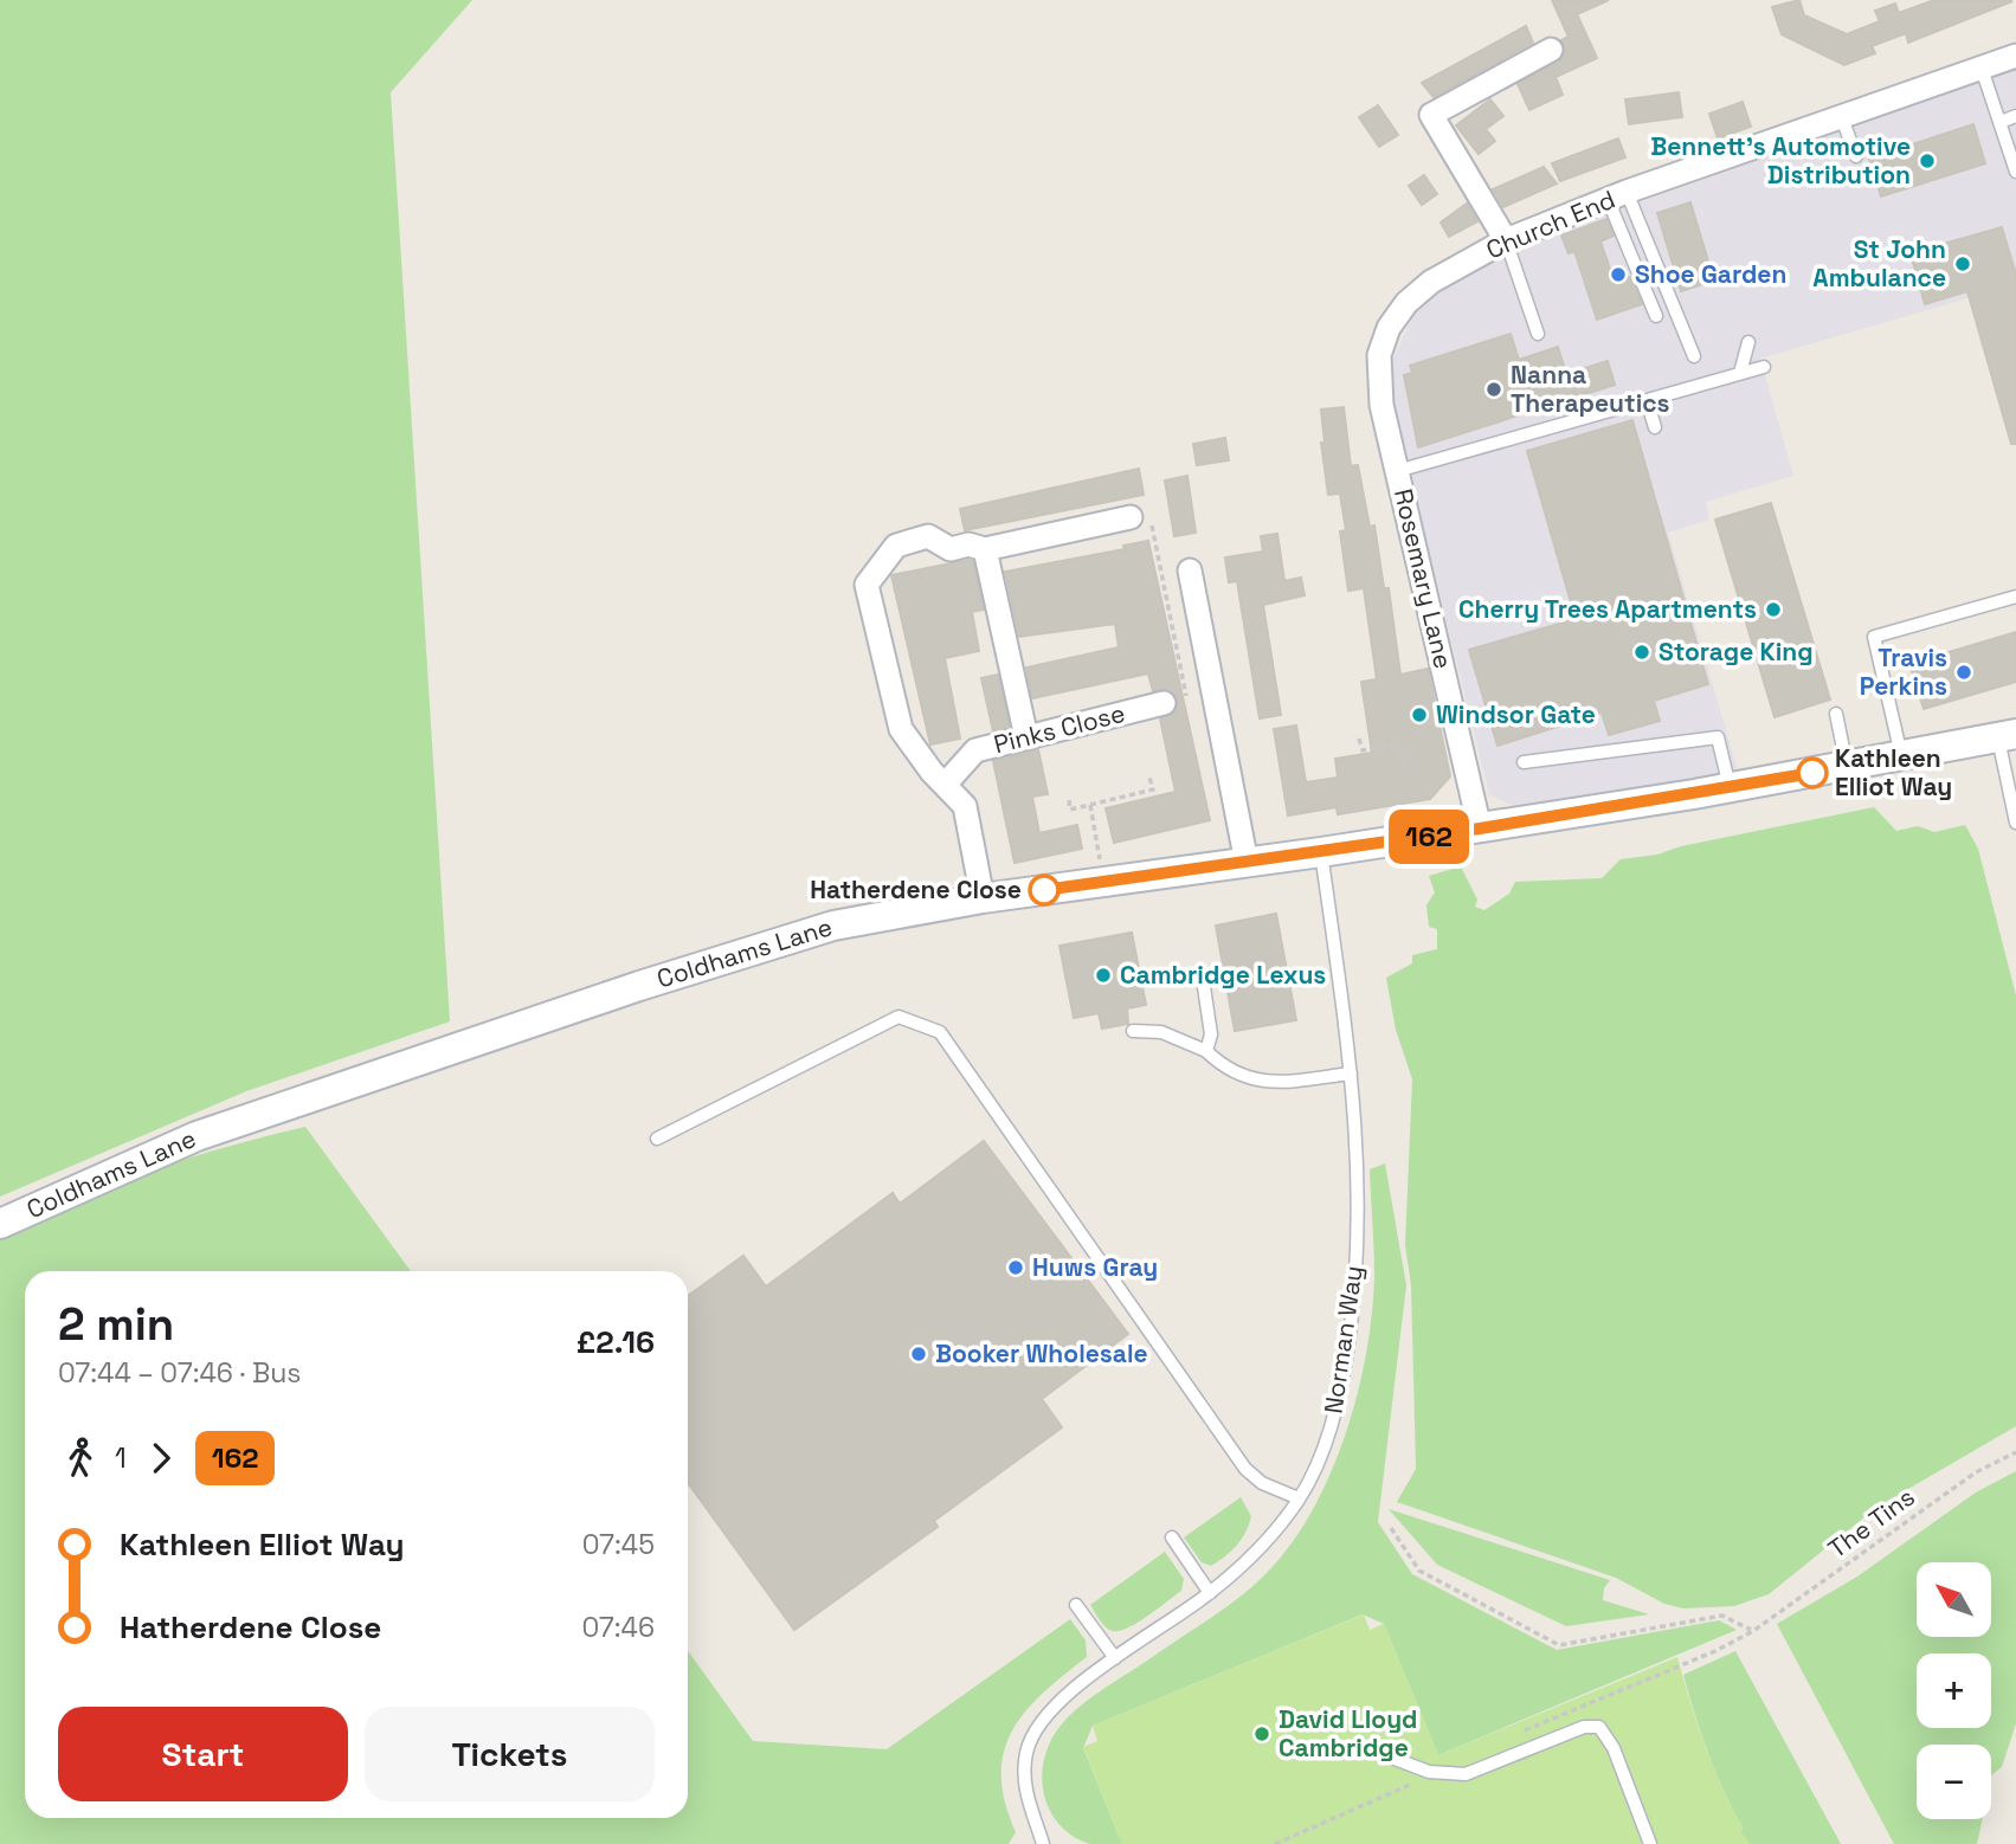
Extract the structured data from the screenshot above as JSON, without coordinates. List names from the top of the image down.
{
  "streets": {
    "street": [
      "Church End",
      "Rosemary Lane",
      "Pinks Close",
      "Coldhams Lane"
    ],
    "lane": ["Norman Way"],
    "path": ["The Tins"]
  },
  "crossings": [
    ["Church End", "Rosemary Lane"],
    ["Rosemary Lane", "Coldhams Lane"],
    ["Coldhams Lane", "Norman Way"]
  ],
  "places": [
    "Bennett's Automotive Distribution",
    "St John Ambulance",
    "Shoe Garden",
    "Nanna Therapeutics",
    "Cherry Trees Apartments",
    "Storage King",
    "Travis Perkins",
    "Windsor Gate",
    "Kathleen Elliot Way",
    "Hatherdene Close",
    "Cambridge Lexus",
    "Huws Gray",
    "Booker Wholesale",
    "David Lloyd Cambridge"
  ],
  "lines": ["bus line 162"],
  "north": "top left",
  "page": {
    "on_map": "162",
    "heading": ["2 min", "07:44 – 07:46 · Bus", "£2.16"],
    "legs": ["1", "162"],
    "list": [
      {
        "name": "Kathleen Elliot Way",
        "value": "07:45"
      },
      {
        "name": "Hatherdene Close",
        "value": "07:46"
      }
    ],
    "map_buttons": ["+", "−"],
    "buttons": ["Start", "Tickets"]
  }
}
